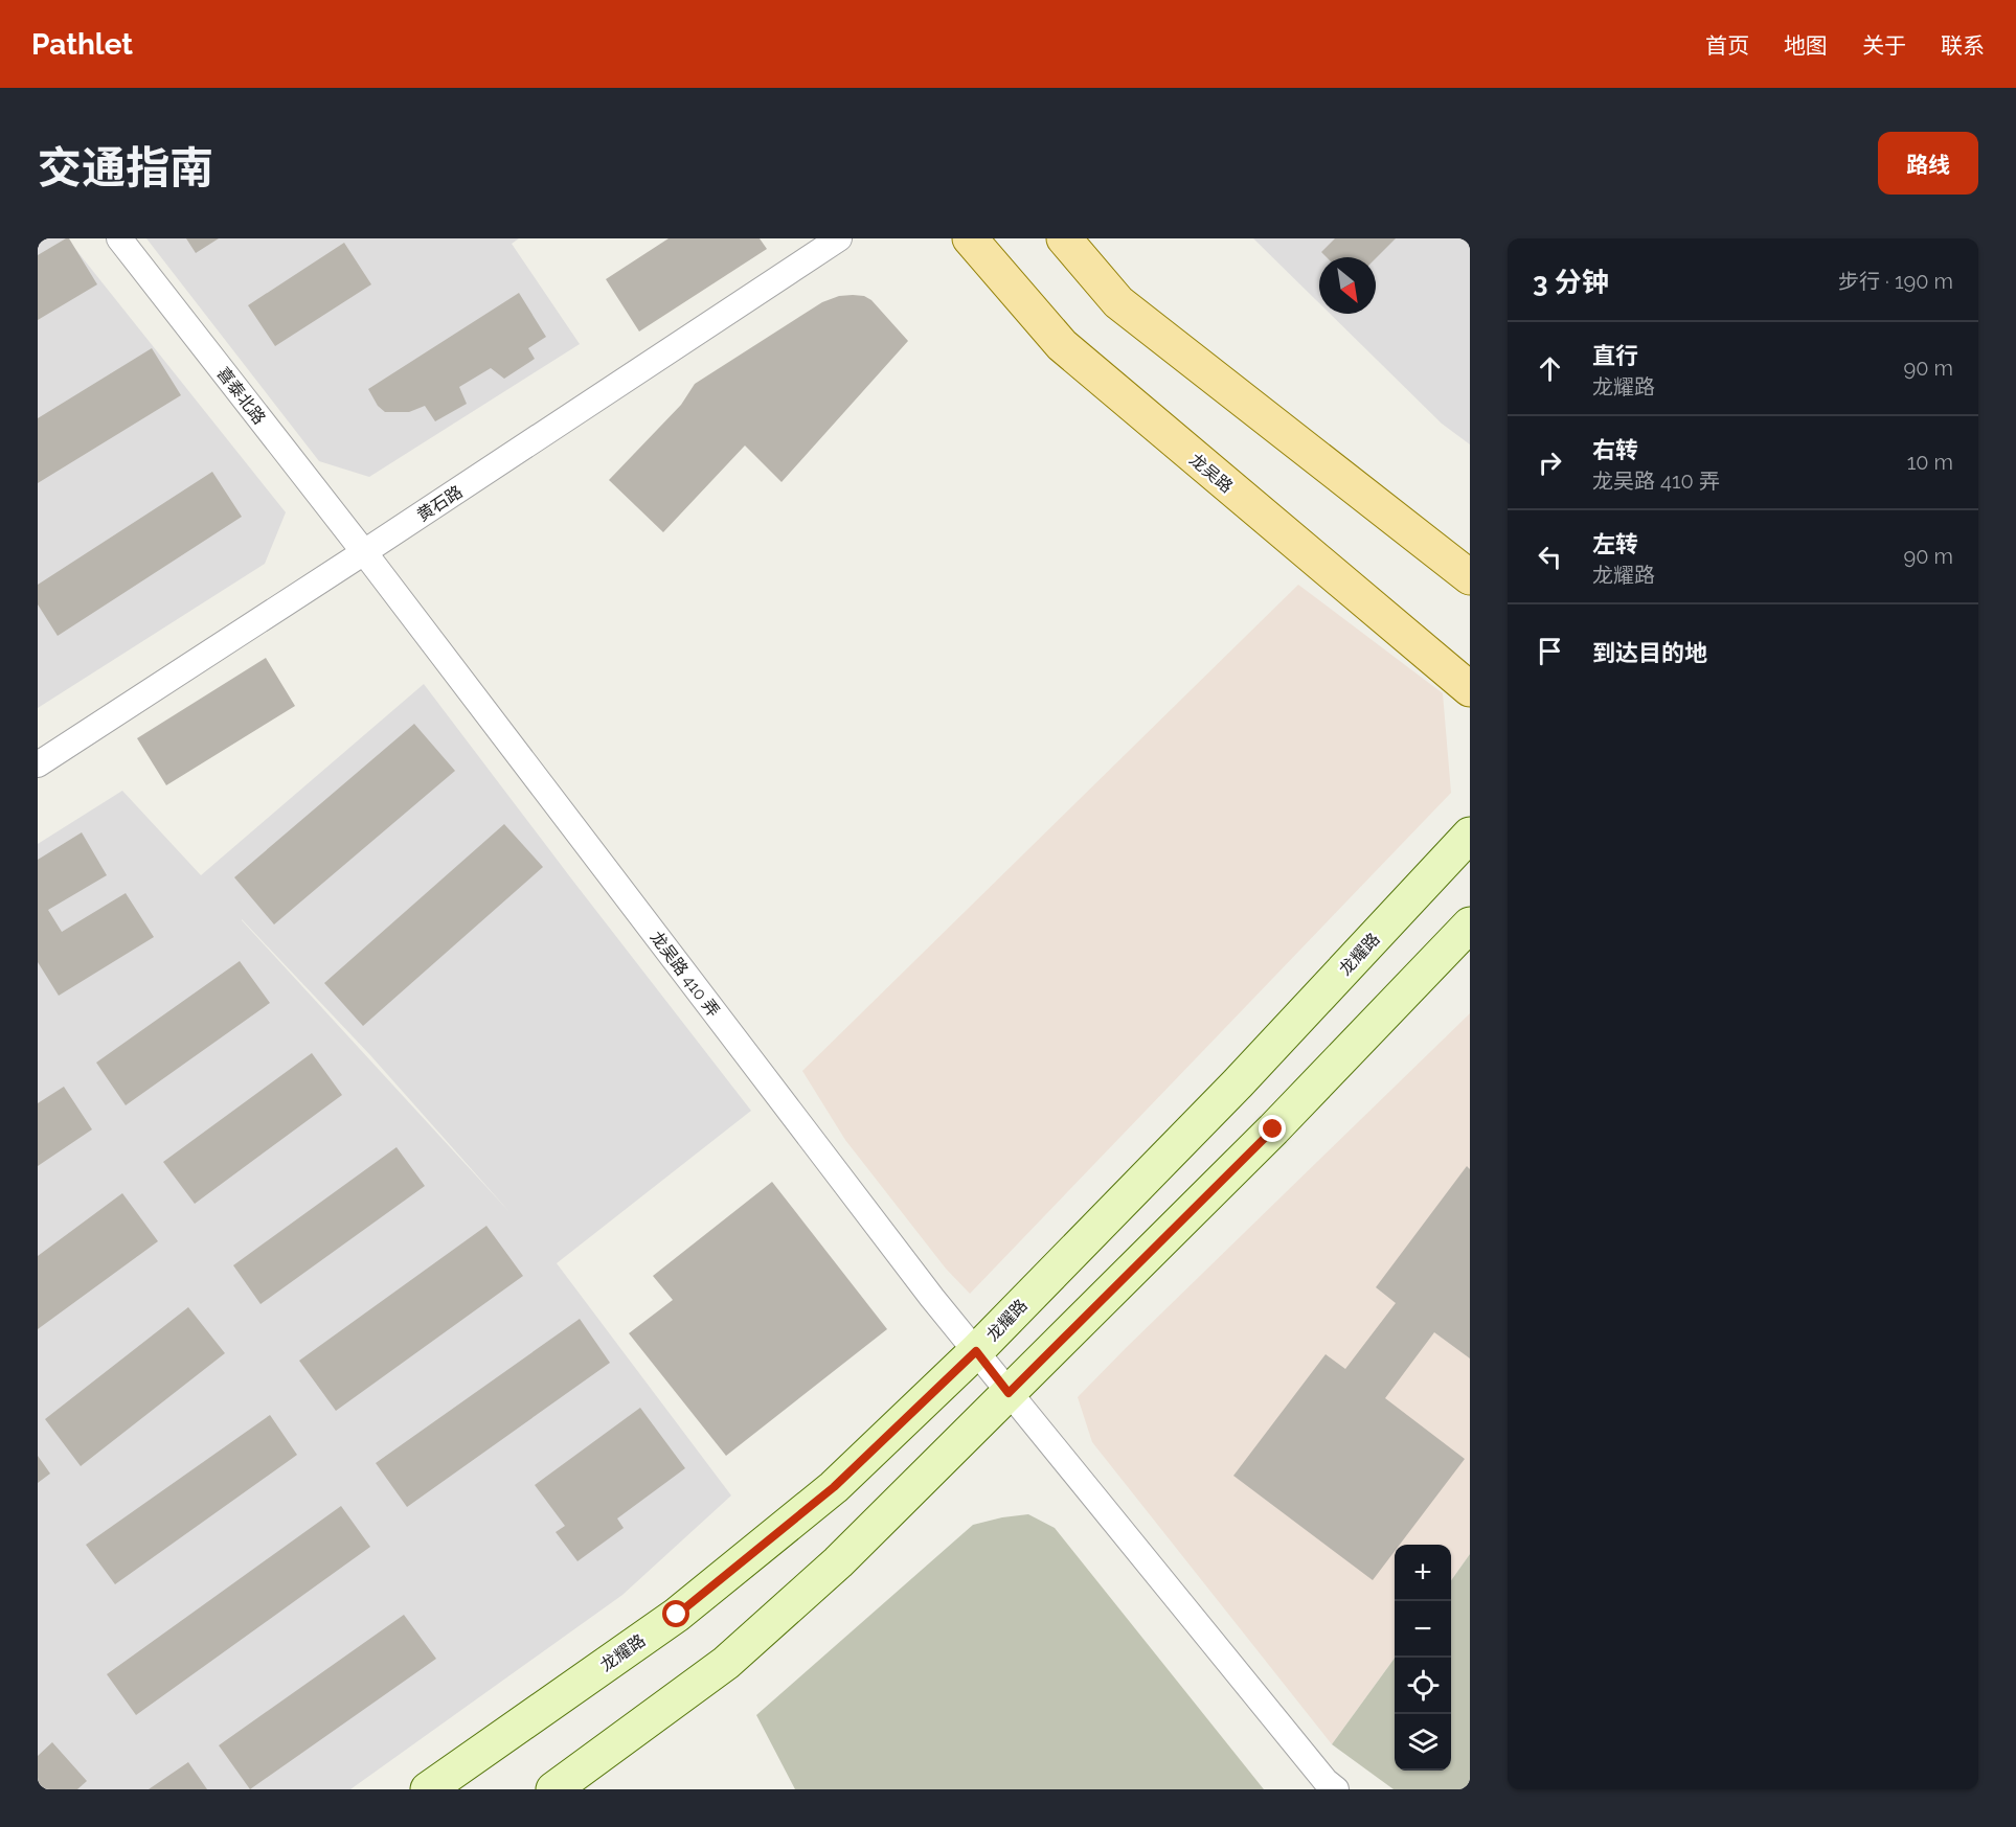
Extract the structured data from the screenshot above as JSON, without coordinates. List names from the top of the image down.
{
  "streets": {
    "main road": ["龙吴路", "龙耀路"],
    "street": ["喜泰北路", "黄石路", "龙吴路 410 弄"]
  },
  "crossings": [
    ["喜泰北路", "黄石路"],
    ["喜泰北路", "龙吴路 410 弄"],
    ["黄石路", "龙吴路 410 弄"],
    ["龙耀路", "龙吴路 410 弄"]
  ],
  "north": "bottom right",
  "page": {
    "header": "Pathlet",
    "nav": [
      "首页",
      "地图",
      "关于",
      "联系"
    ],
    "title": "交通指南",
    "buttons": "路线",
    "heading": ["3 分钟", "步行 · 190 m"],
    "list": [
      ["直行", "龙耀路", "90 m"],
      ["右转", "龙吴路 410 弄", "10 m"],
      ["左转", "龙耀路", "90 m"],
      "到达目的地"
    ],
    "map_buttons": ["+", "−"]
  }
}
